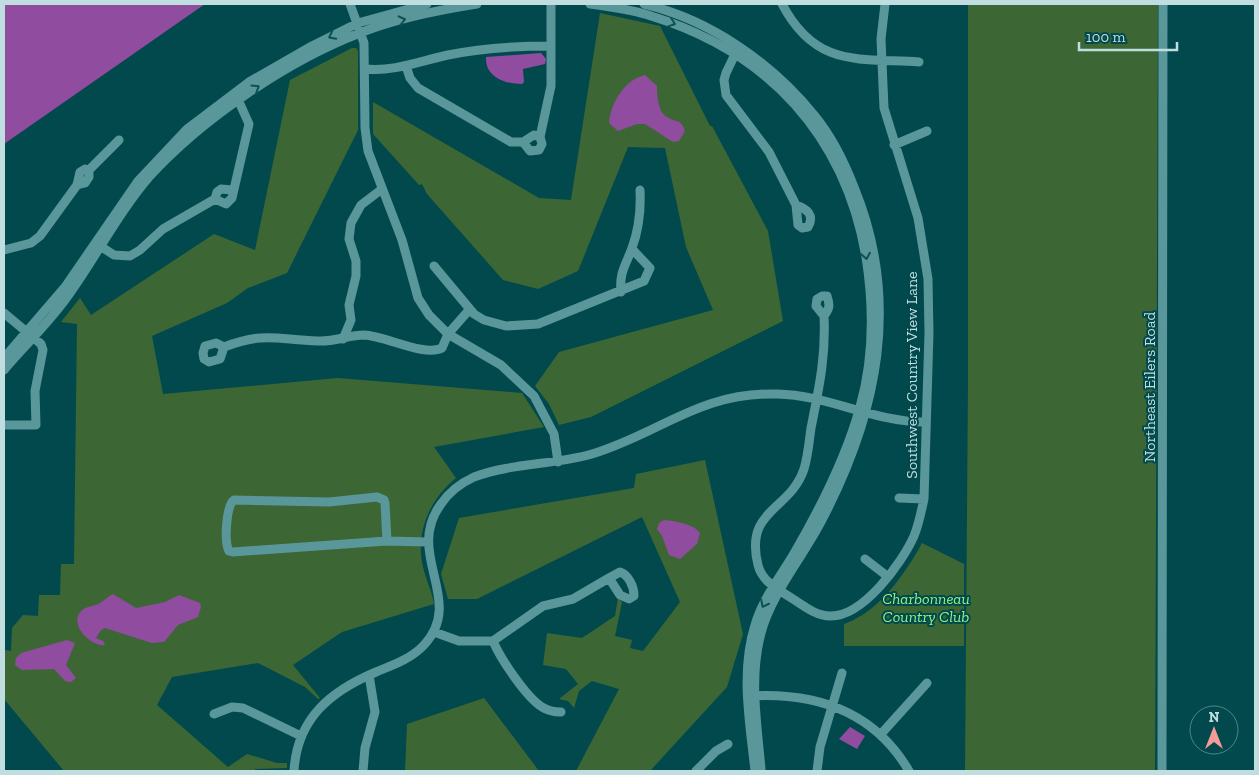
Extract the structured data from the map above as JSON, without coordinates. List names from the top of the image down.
{
  "streets": {
    "street": ["Southwest Country View Lane", "Northeast Eilers Road"]
  },
  "parks": ["Charbonneau Country Club"],
  "scale_bar": "100 m",
  "north": "top"
}
